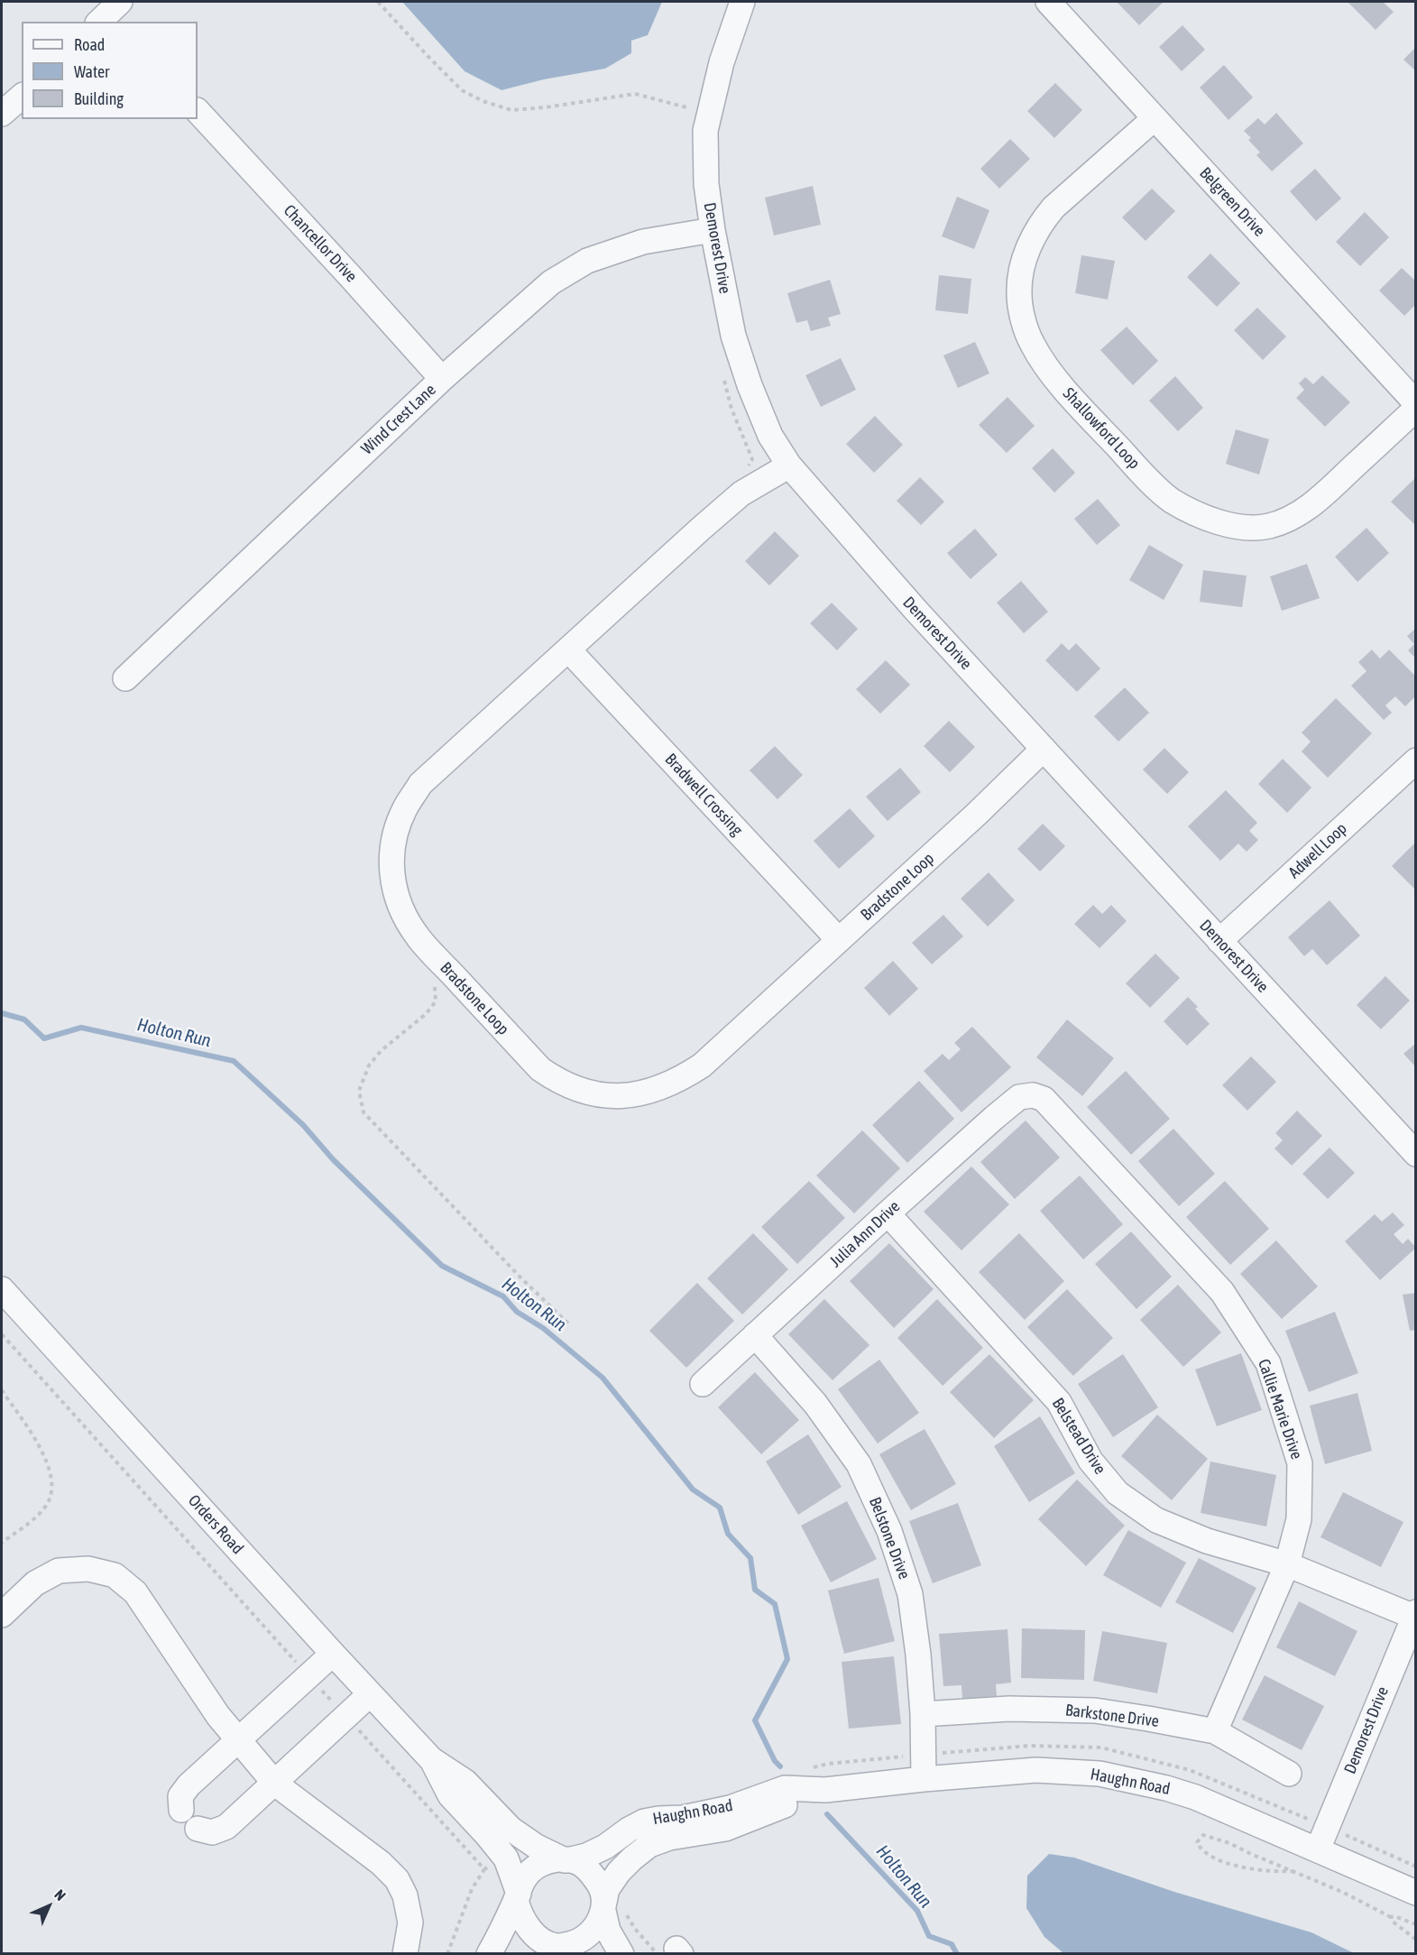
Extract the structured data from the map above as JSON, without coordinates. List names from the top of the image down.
{
  "streets": {
    "street": [
      "Belgreen Drive",
      "Chancellor Drive",
      "Demorest Drive",
      "Wind Crest Lane",
      "Shallowford Loop",
      "Bradwell Crossing",
      "Adwell Loop",
      "Bradstone Loop",
      "Julia Ann Drive",
      "Callie Marie Drive",
      "Belstead Drive",
      "Orders Road",
      "Belstone Drive",
      "Barkstone Drive",
      "Haughn Road"
    ]
  },
  "crossings": [
    ["Belgreen Drive", "Shallowford Loop"],
    ["Chancellor Drive", "Wind Crest Lane"],
    ["Demorest Drive", "Wind Crest Lane"],
    ["Demorest Drive", "Adwell Loop"],
    ["Demorest Drive", "Bradstone Loop"],
    ["Demorest Drive", "Belstead Drive"],
    ["Demorest Drive", "Haughn Road"],
    ["Bradwell Crossing", "Bradstone Loop"],
    ["Julia Ann Drive", "Callie Marie Drive"],
    ["Julia Ann Drive", "Belstead Drive"],
    ["Julia Ann Drive", "Belstone Drive"],
    ["Callie Marie Drive", "Belstead Drive"],
    ["Callie Marie Drive", "Barkstone Drive"],
    ["Orders Road", "Haughn Road"],
    ["Belstone Drive", "Barkstone Drive"],
    ["Belstone Drive", "Haughn Road"]
  ],
  "water": ["Holton Run"],
  "legend": ["Road", "Water", "Building"],
  "north": "top right"
}
